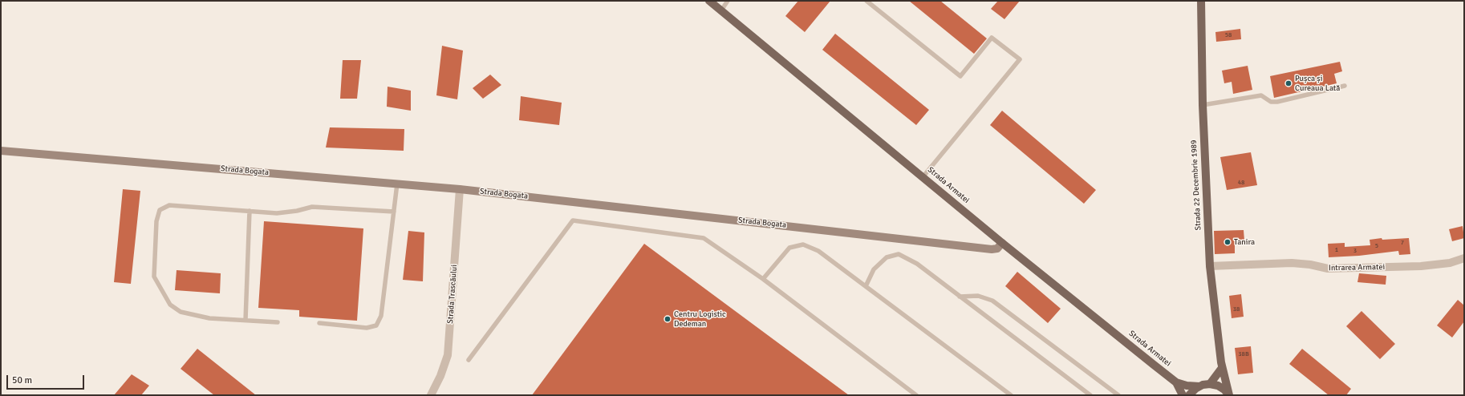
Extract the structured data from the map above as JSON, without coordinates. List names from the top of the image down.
{
  "streets": {
    "main road": ["Strada Bogata", "Strada Armatei", "Strada 22 Decembrie 1989"],
    "street": ["Intrarea Armatei", "Strada Trascăului"]
  },
  "crossings": [
    ["Strada Bogata", "Strada Armatei"],
    ["Strada Bogata", "Strada Trascăului"],
    ["Strada 22 Decembrie 1989", "Intrarea Armatei"]
  ],
  "places": ["Pușca și Cureaua Lată", "Tanira", "Centru Logistic Dedeman"],
  "house_numbers": [
    "58",
    "48",
    "7",
    "5",
    "1",
    "3",
    "38",
    "38B"
  ],
  "scale_bar": "50 m"
}
